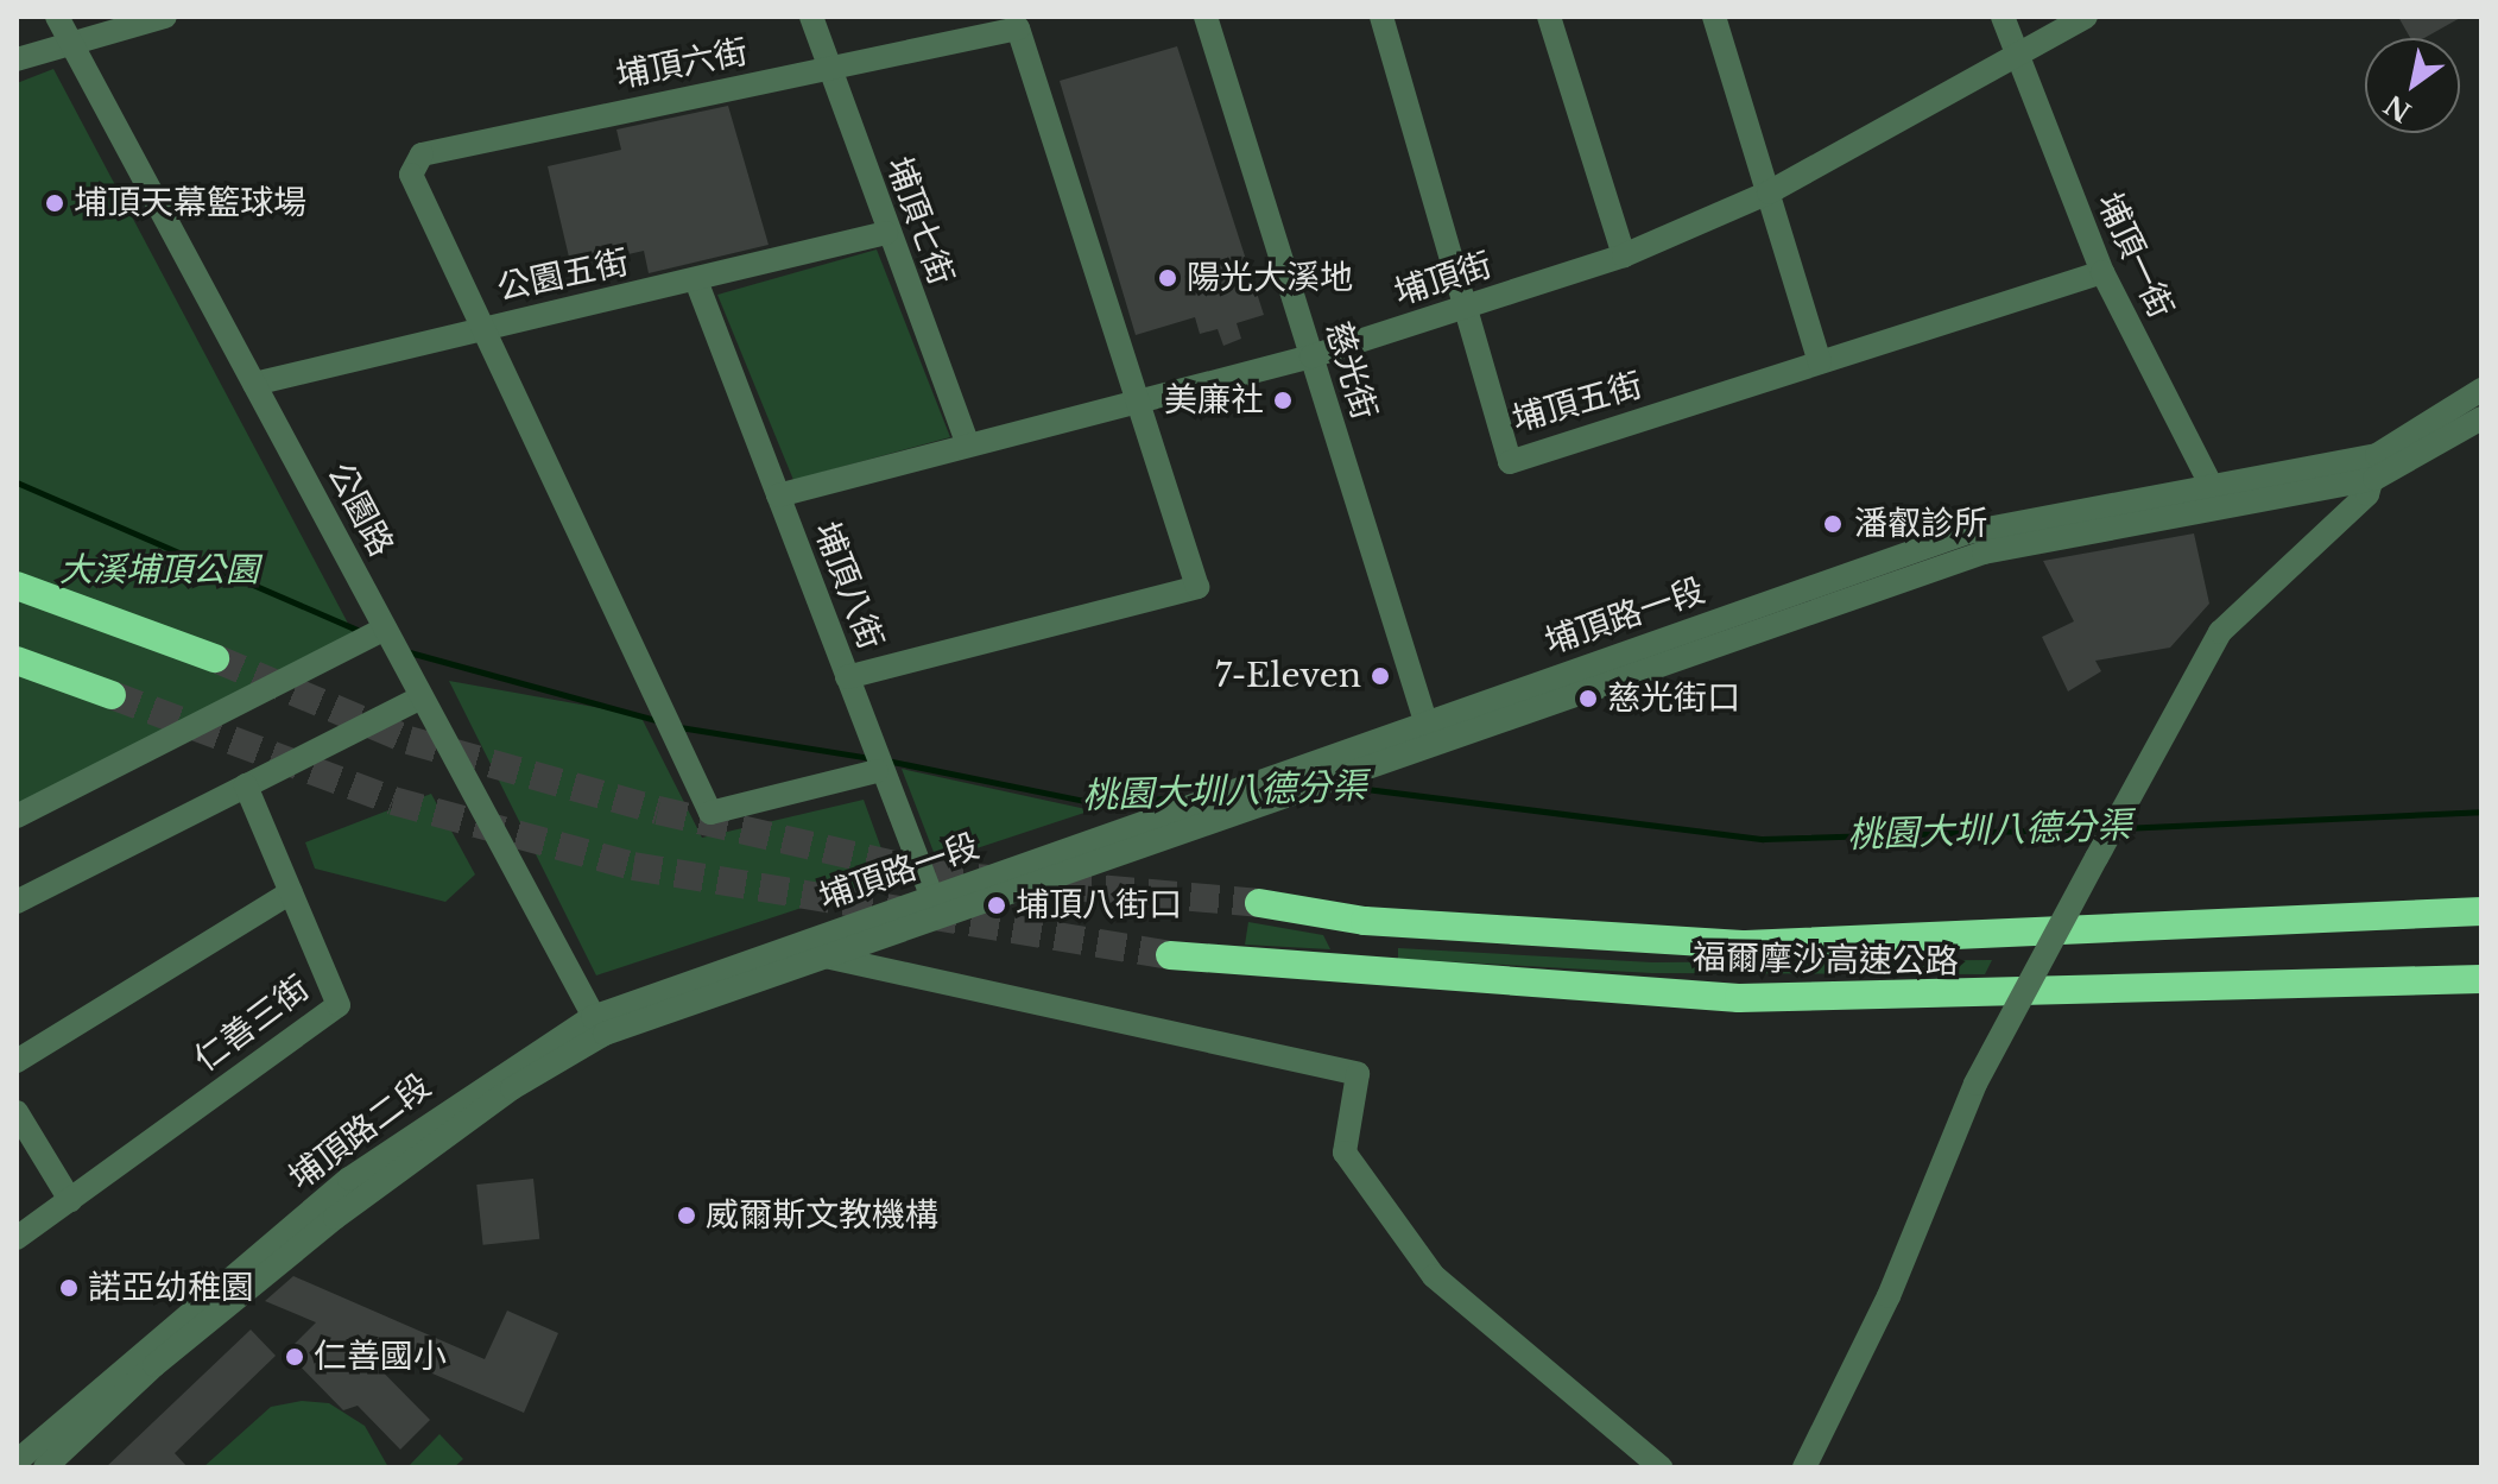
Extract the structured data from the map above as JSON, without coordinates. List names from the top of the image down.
{
  "streets": {
    "highway": ["福爾摩沙高速公路"],
    "street": [
      "埔頂六街",
      "埔頂七街",
      "埔頂一街",
      "公園五街",
      "埔頂街",
      "慈光街",
      "埔頂五街",
      "公園路",
      "埔頂八街",
      "埔頂路一段",
      "仁善三街",
      "埔頂路二段"
    ]
  },
  "crossings": [
    ["埔頂六街", "埔頂七街"],
    ["埔頂六街", "公園五街"],
    ["埔頂六街", "埔頂街"],
    ["埔頂六街", "埔頂八街"],
    ["埔頂七街", "公園五街"],
    ["埔頂七街", "埔頂街"],
    ["埔頂一街", "埔頂街"],
    ["埔頂一街", "埔頂五街"],
    ["埔頂一街", "埔頂路一段"],
    ["公園五街", "公園路"],
    ["公園五街", "埔頂八街"],
    ["埔頂街", "慈光街"],
    ["埔頂街", "埔頂五街"],
    ["埔頂街", "埔頂八街"],
    ["慈光街", "埔頂路一段"],
    ["公園路", "埔頂路二段"],
    ["埔頂八街", "埔頂路一段"],
    ["埔頂路一段", "埔頂路二段"]
  ],
  "water": ["桃園大圳八德分渠"],
  "parks": ["大溪埔頂公園"],
  "places": [
    "埔頂天幕籃球場",
    "陽光大溪地",
    "美廉社",
    "潘叡診所",
    "7-Eleven",
    "慈光街口",
    "埔頂八街口",
    "威爾斯文教機構",
    "諾亞幼稚園",
    "仁善國小"
  ],
  "north": "bottom left"
}
